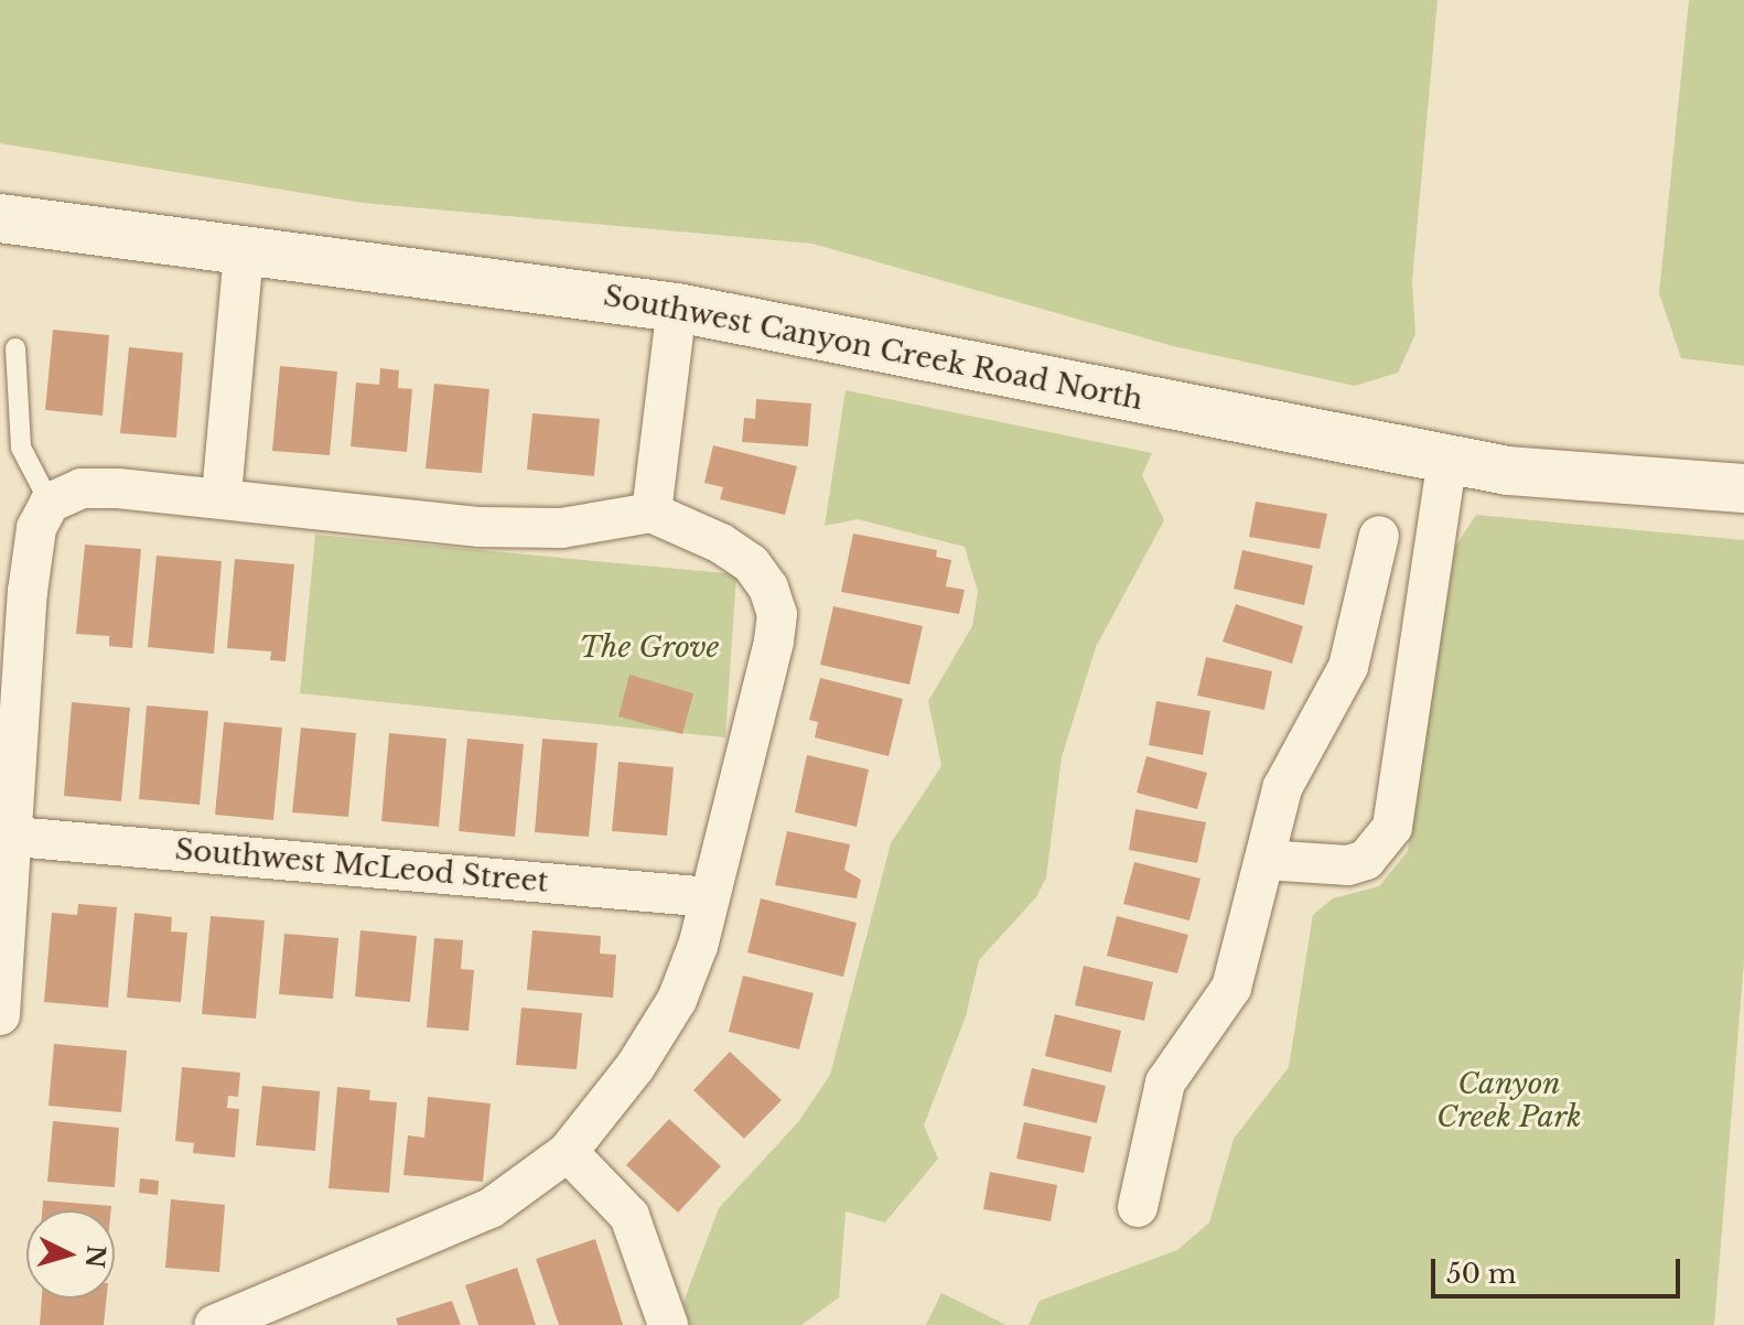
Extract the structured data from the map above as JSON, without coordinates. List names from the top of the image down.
{
  "streets": {
    "main road": ["Southwest Canyon Creek Road North"],
    "street": ["Southwest McLeod Street"]
  },
  "parks": ["The Grove", "Canyon Creek Park"],
  "scale_bar": "50 m",
  "north": "right"
}
